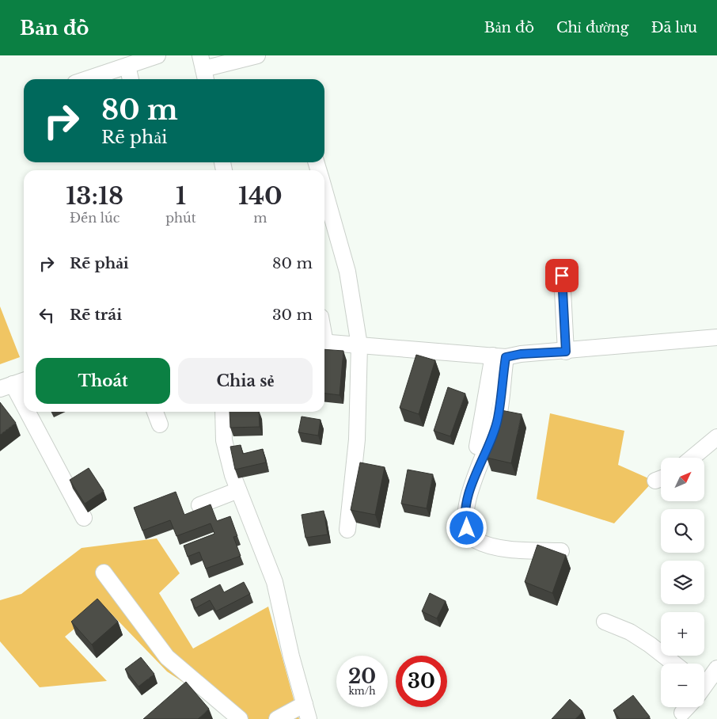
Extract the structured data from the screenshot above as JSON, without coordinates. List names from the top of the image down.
{
  "north": "top right",
  "page": {
    "header": "Bản đồ",
    "nav": ["Bản đồ", "Chỉ đường", "Đã lưu"],
    "turn": ["80 m", "Rẽ phải"],
    "eta": [
      "13:18",
      "Đến lúc",
      "1",
      "phút",
      "140",
      "m"
    ],
    "list": [
      {
        "name": "Rẽ phải",
        "value": "80 m"
      },
      {
        "name": "Rẽ trái",
        "value": "30 m"
      }
    ],
    "buttons": ["Thoát", "Chia sẻ"],
    "map_buttons": ["+", "−"],
    "speed": "20 km/h",
    "limit": "30"
  }
}
